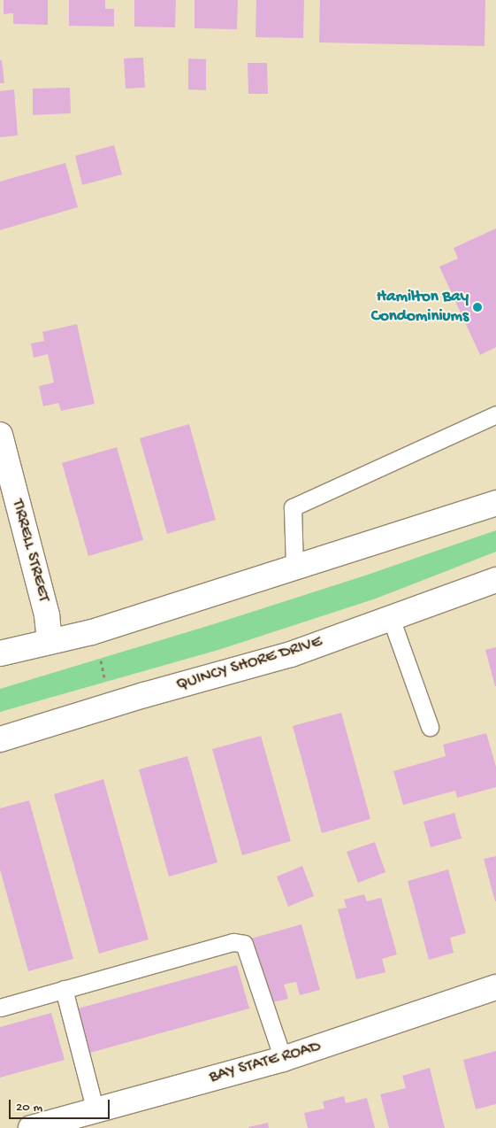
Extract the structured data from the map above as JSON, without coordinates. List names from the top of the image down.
{
  "streets": {
    "main road": ["TIRRELL STREET", "QUINCY SHORE DRIVE", "BAY STATE ROAD"]
  },
  "places": ["Hamilton Bay Condominiums"],
  "scale_bar": "20 m"
}
